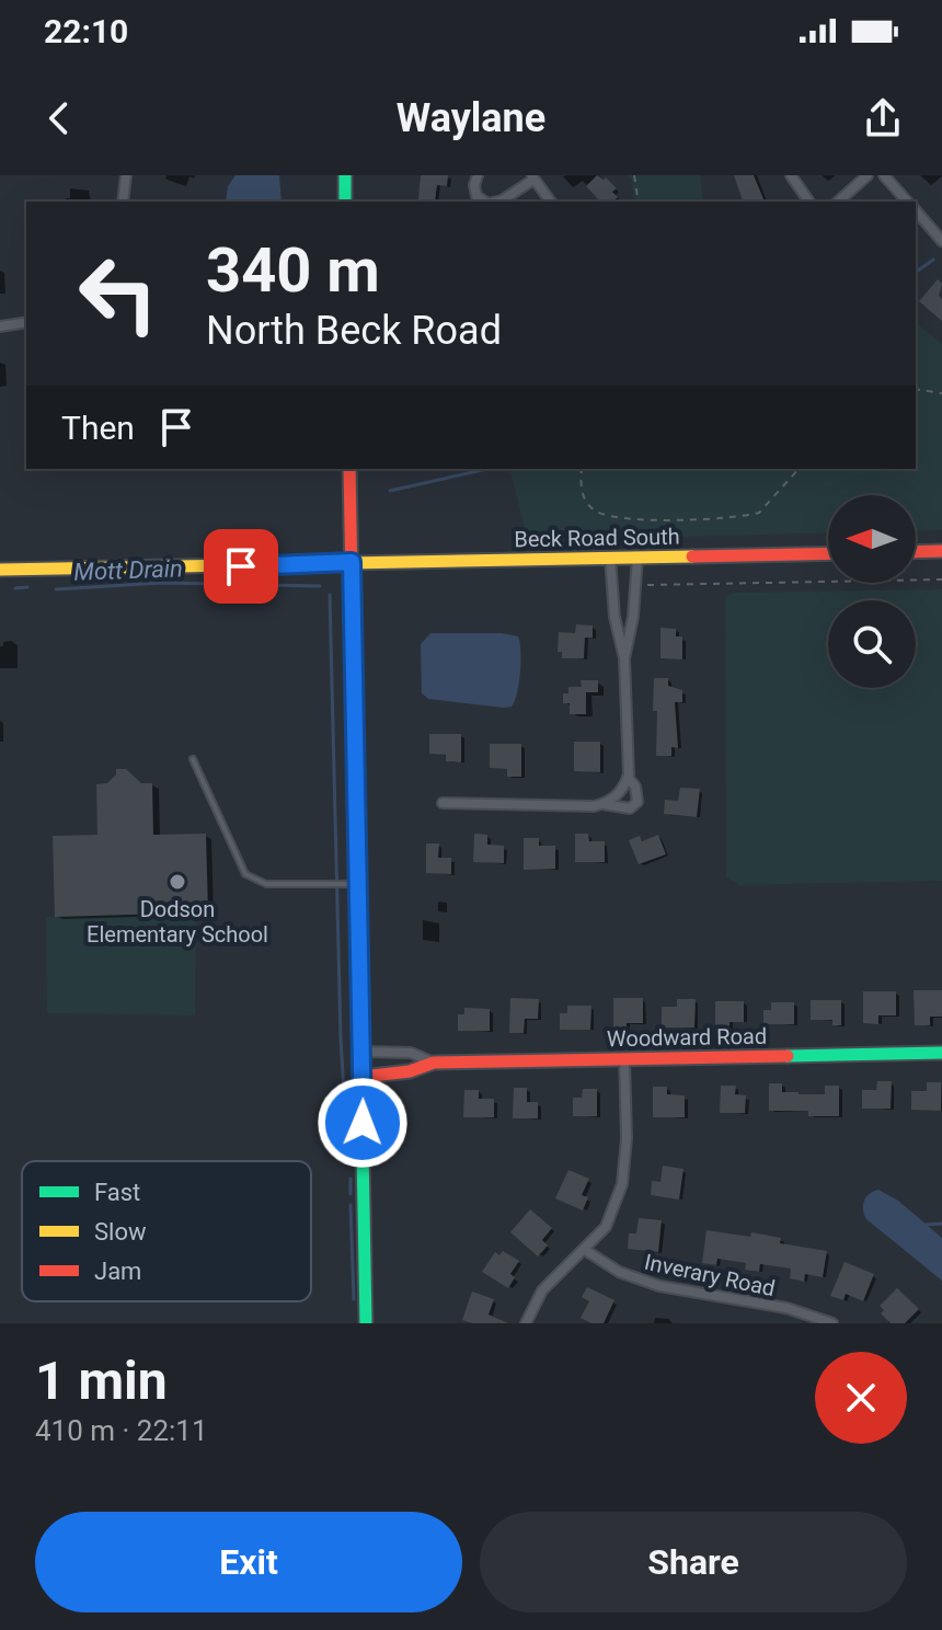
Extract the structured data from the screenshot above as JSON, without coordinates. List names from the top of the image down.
{
  "streets": {
    "main road": ["Beck Road South", "Woodward Road"],
    "street": ["Inverary Road"]
  },
  "water": ["Mott Drain"],
  "places": ["Dodson Elementary School"],
  "legend": ["Fast", "Slow", "Jam"],
  "north": "left",
  "page": {
    "status": "22:10",
    "header": "Waylane",
    "turn": ["340 m", "North Beck Road"],
    "then": "Then",
    "heading": ["1 min", "410 m · 22:11"],
    "buttons": ["Exit", "Share"]
  }
}
